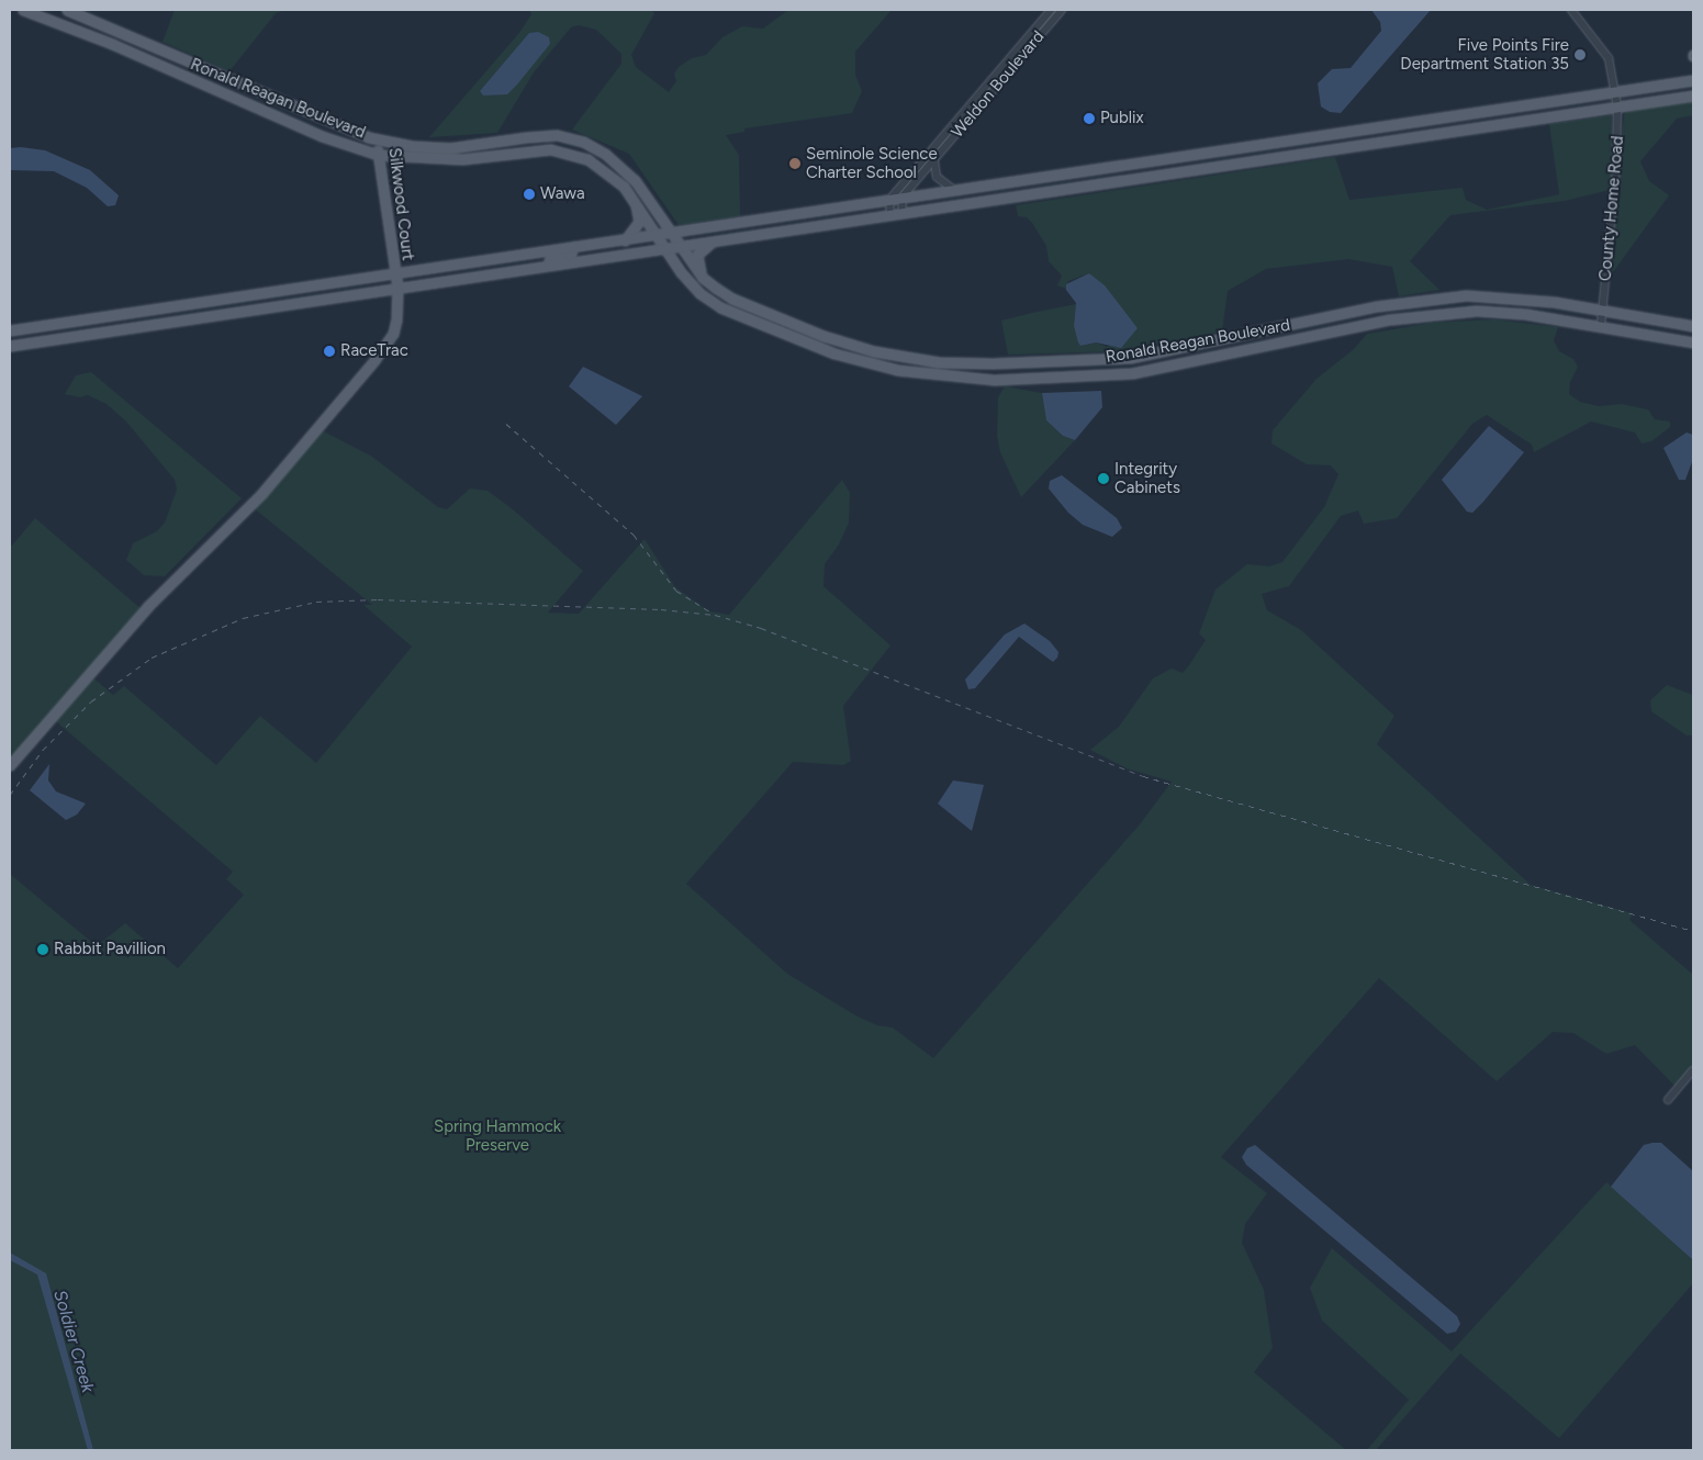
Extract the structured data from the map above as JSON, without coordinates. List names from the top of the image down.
{
  "streets": {
    "main road": ["Ronald Reagan Boulevard", "Silkwood Court"],
    "street": ["Weldon Boulevard", "County Home Road"]
  },
  "crossings": [
    ["Ronald Reagan Boulevard", "Silkwood Court"],
    ["Ronald Reagan Boulevard", "County Home Road"]
  ],
  "water": ["Soldier Creek"],
  "parks": ["Spring Hammock Preserve"],
  "places": [
    "Five Points Fire Department Station 35",
    "Publix",
    "Seminole Science Charter School",
    "Wawa",
    "RaceTrac",
    "Integrity Cabinets",
    "Rabbit Pavillion"
  ]
}
